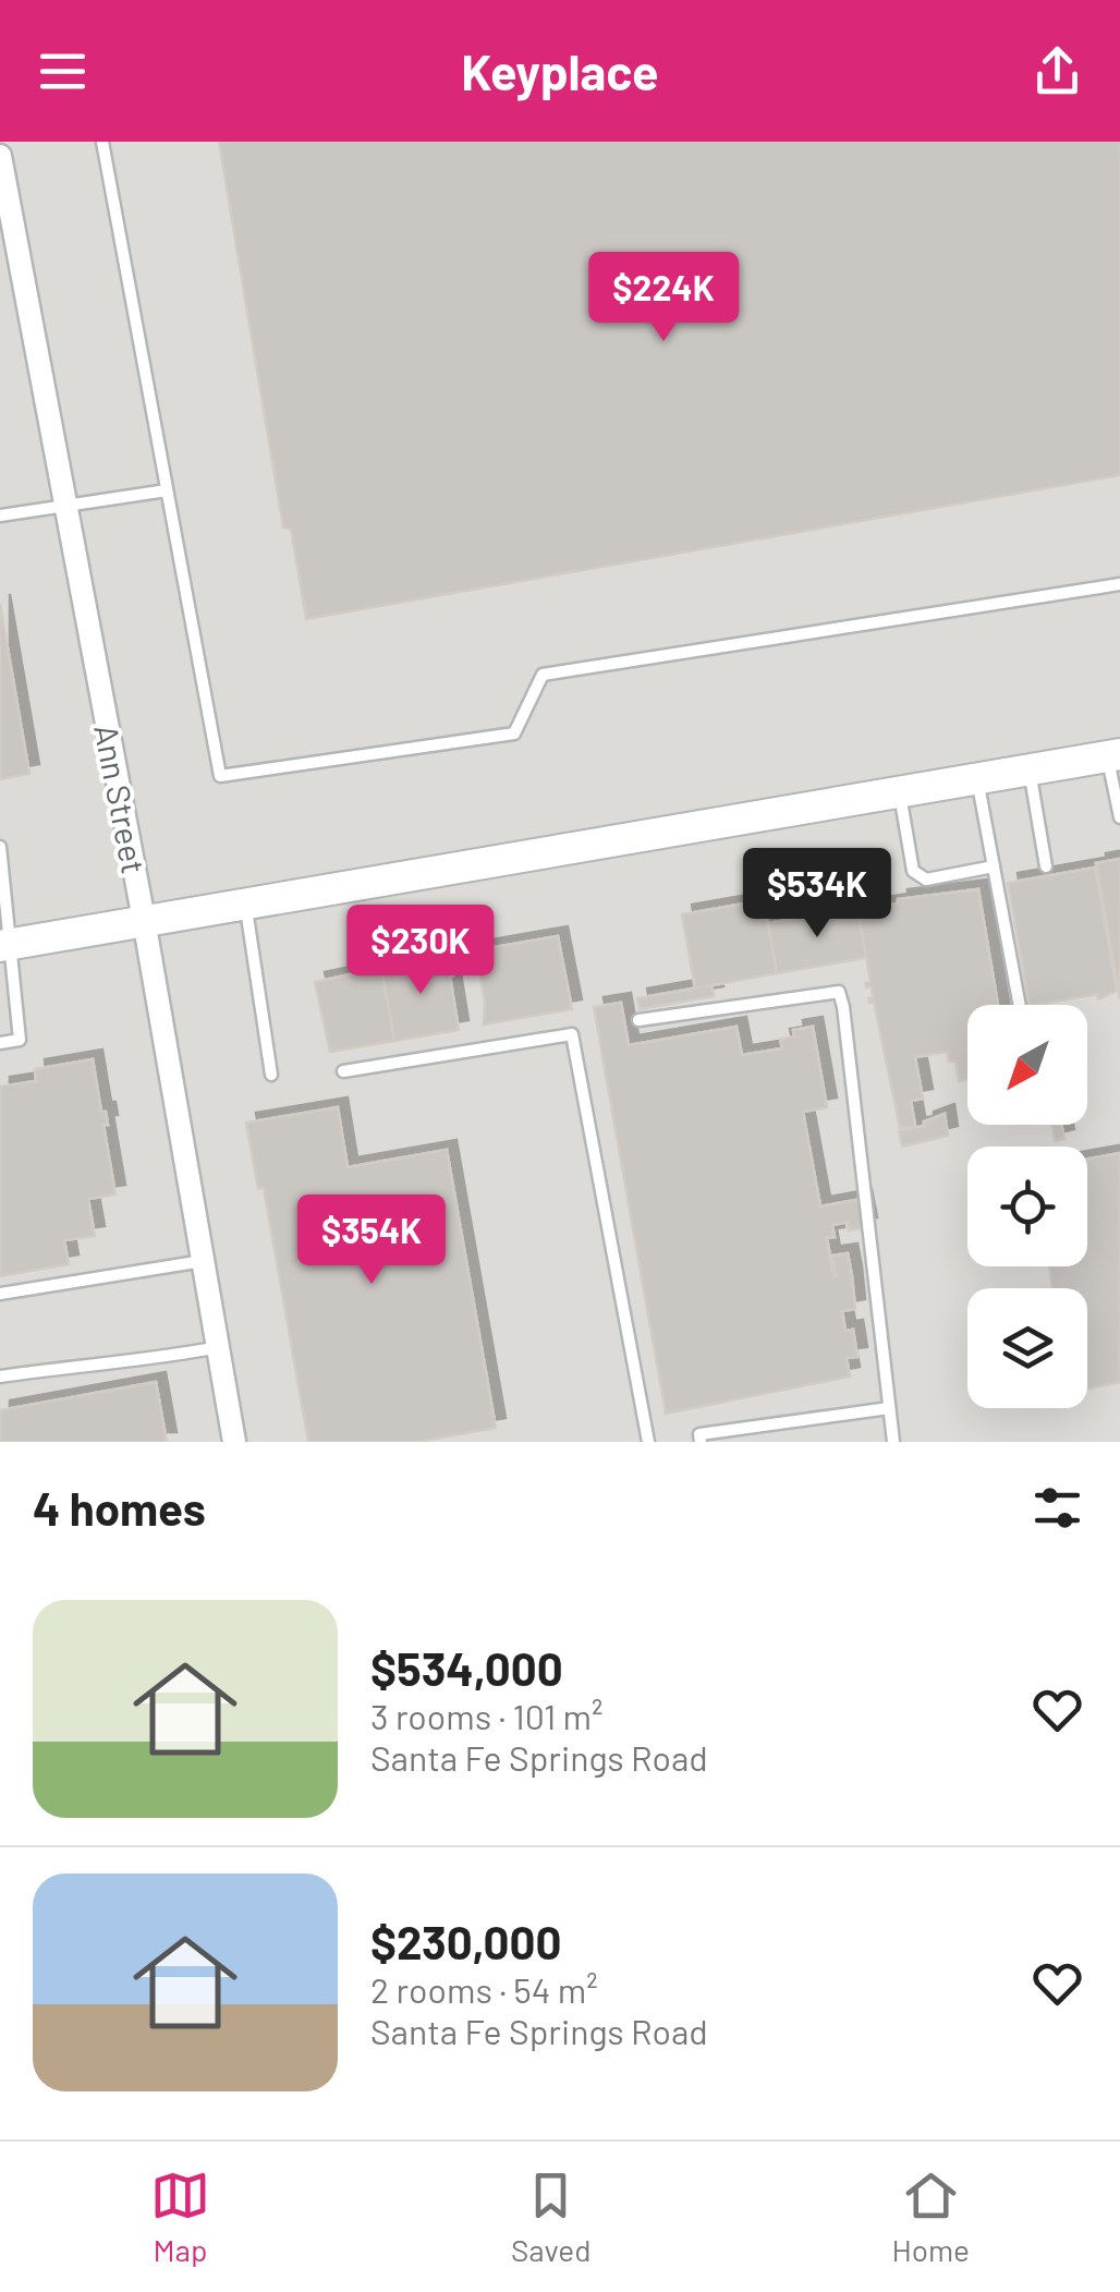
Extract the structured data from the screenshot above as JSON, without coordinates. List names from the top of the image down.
{
  "streets": {
    "street": ["Ann Street"]
  },
  "north": "bottom left",
  "page": {
    "header": "Keyplace",
    "price": [
      "$224K",
      "$534K",
      "$230K",
      "$354K"
    ],
    "heading": "4 homes",
    "list": [
      {
        "name": "$534,000",
        "note": "3 rooms · 101 m² · Santa Fe Springs Road"
      },
      {
        "name": "$230,000",
        "note": "2 rooms · 54 m² · Santa Fe Springs Road"
      }
    ],
    "tabs": ["Map", "Saved", "Home"]
  }
}
